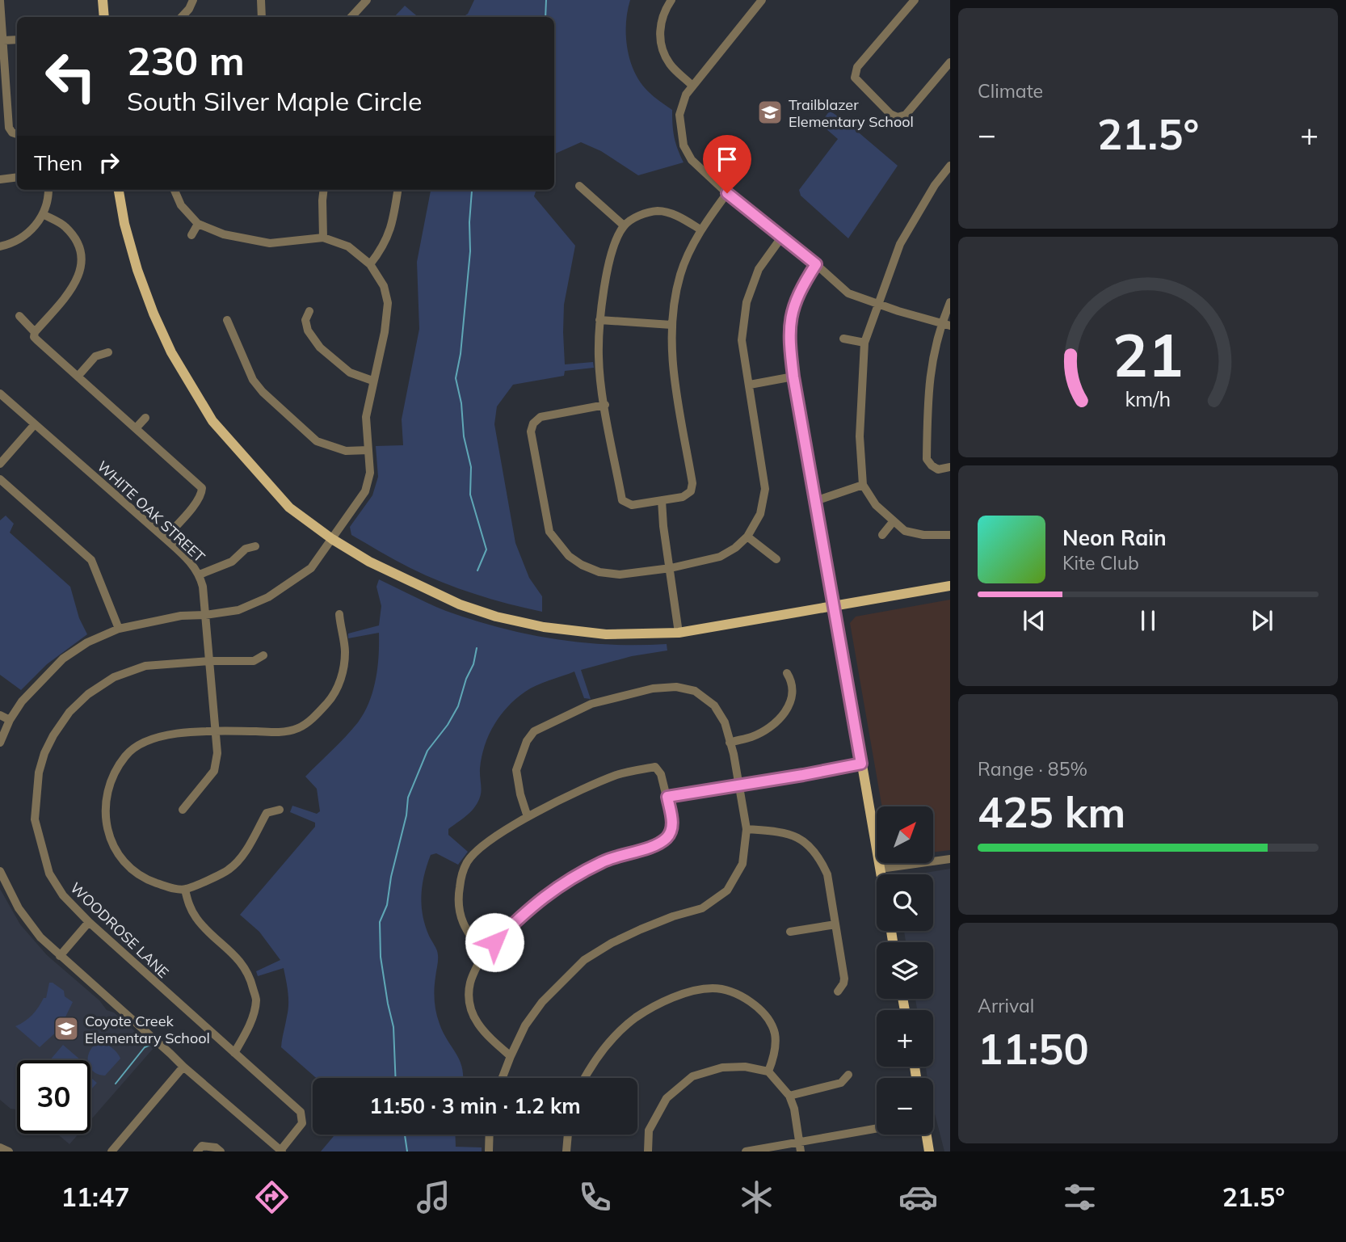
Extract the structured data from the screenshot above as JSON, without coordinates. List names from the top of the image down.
{
  "streets": {
    "street": ["WHITE OAK STREET", "WOODROSE LANE"]
  },
  "crossings": [
    ["WHITE OAK STREET", "WOODROSE LANE"]
  ],
  "places": {
    "school or university": ["Trailblazer Elementary School", "Coyote Creek Elementary School"]
  },
  "north": "top right",
  "page": {
    "tile": [
      "Climate",
      ["Range · 85%", "425 km"],
      ["Arrival", "11:50"]
    ],
    "turn": ["230 m", "South Silver Maple Circle"],
    "heat": ["−", "21.5°", "+"],
    "then": "Then",
    "song": ["Neon Rain", "Kite Club"],
    "map_buttons": ["+", "−"],
    "limit": "30",
    "trip": "11:50 · 3 min · 1.2 km",
    "tabs": ["11:47", "21.5°"],
    "gauge": ["21", "km/h"]
  }
}
